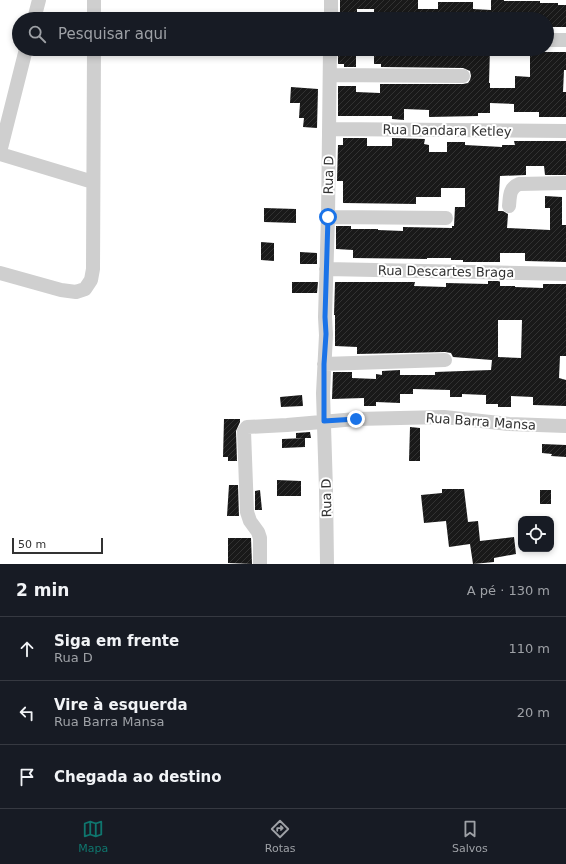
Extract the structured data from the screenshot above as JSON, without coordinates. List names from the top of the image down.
{
  "streets": {
    "street": [
      "Rua Dandara Ketley",
      "Rua D",
      "Rua Descartes Braga",
      "Rua Barra Mansa"
    ]
  },
  "crossings": [
    ["Rua Dandara Ketley", "Rua D"],
    ["Rua D", "Rua Descartes Braga"],
    ["Rua D", "Rua Barra Mansa"]
  ],
  "scale_bar": "50 m",
  "page": {
    "search": "Pesquisar aqui",
    "scale": "50 m",
    "heading": ["2 min", "A pé · 130 m"],
    "list": [
      ["Siga em frente", "Rua D", "110 m"],
      ["Vire à esquerda", "Rua Barra Mansa", "20 m"],
      "Chegada ao destino"
    ],
    "nav": ["Mapa", "Rotas", "Salvos"]
  }
}
